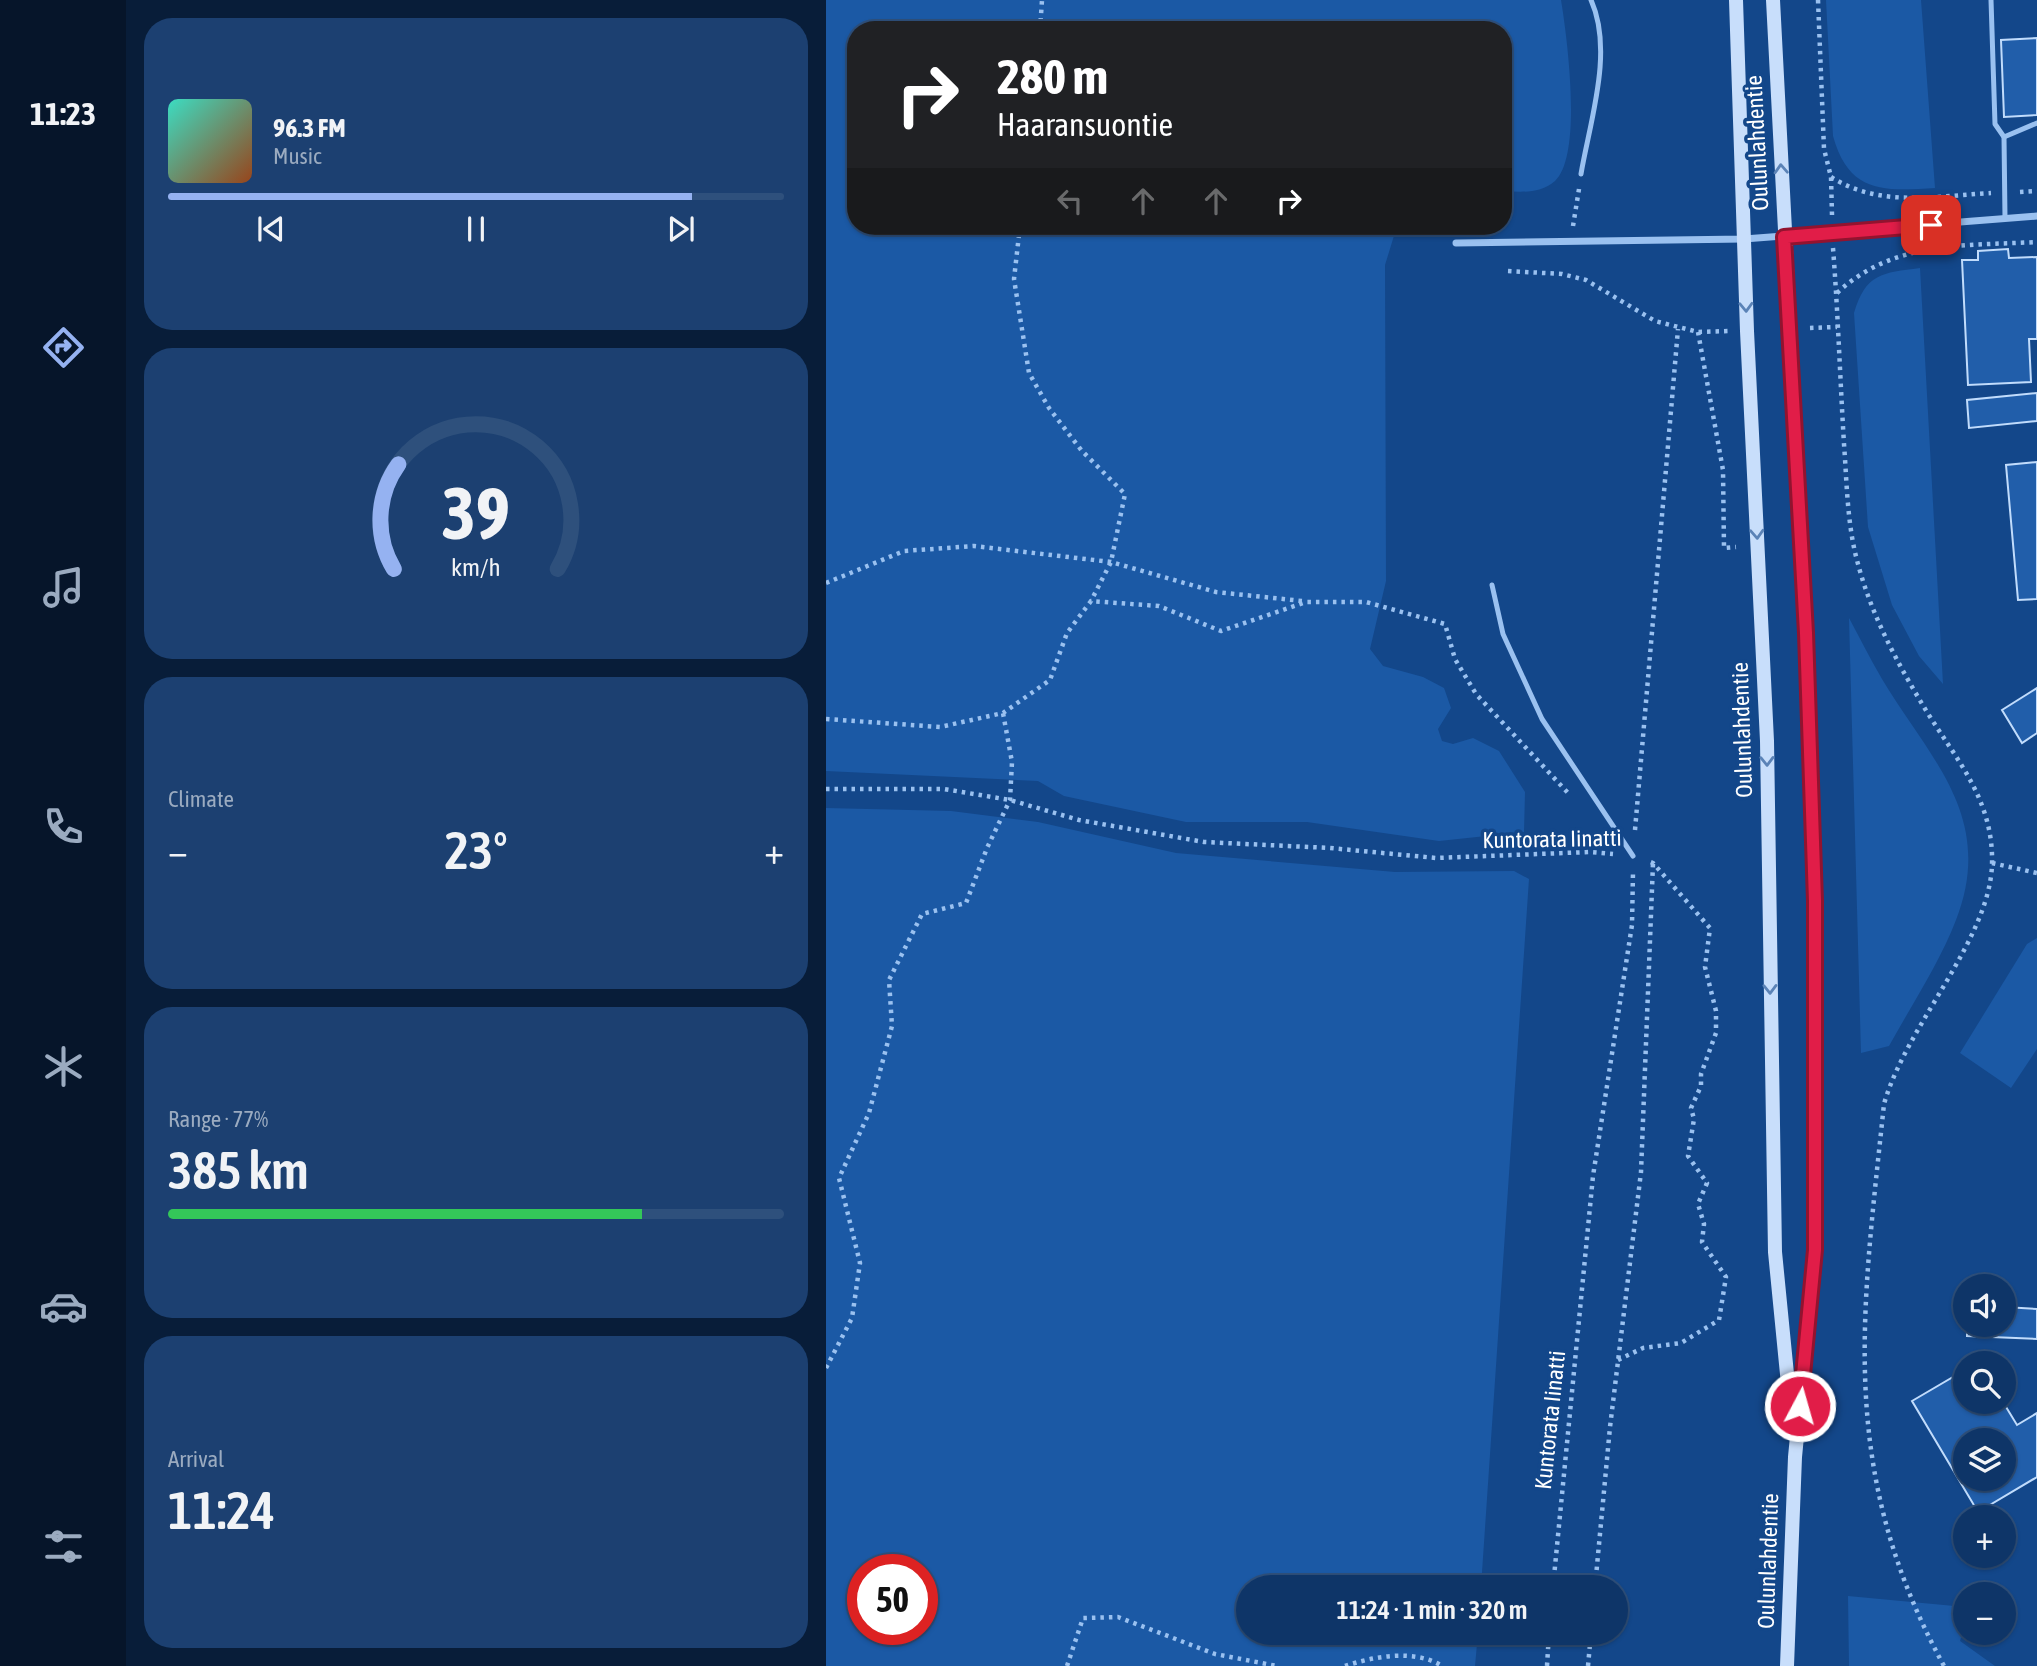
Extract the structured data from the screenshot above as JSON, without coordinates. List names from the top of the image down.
{
  "streets": {
    "main road": ["Oulunlahdentie"],
    "path": ["Kuntorata Iinatti"]
  },
  "page": {
    "tabs": "11:23",
    "turn": ["280 m", "Haaransuontie"],
    "song": ["96.3 FM", "Music"],
    "tile": [
      "Climate",
      ["Range · 77%", "385 km"],
      ["Arrival", "11:24"]
    ],
    "heat": ["−", "23°", "+"],
    "map_buttons": ["+", "−"],
    "limit": "50",
    "trip": "11:24 · 1 min · 320 m",
    "gauge": ["39", "km/h"]
  }
}
